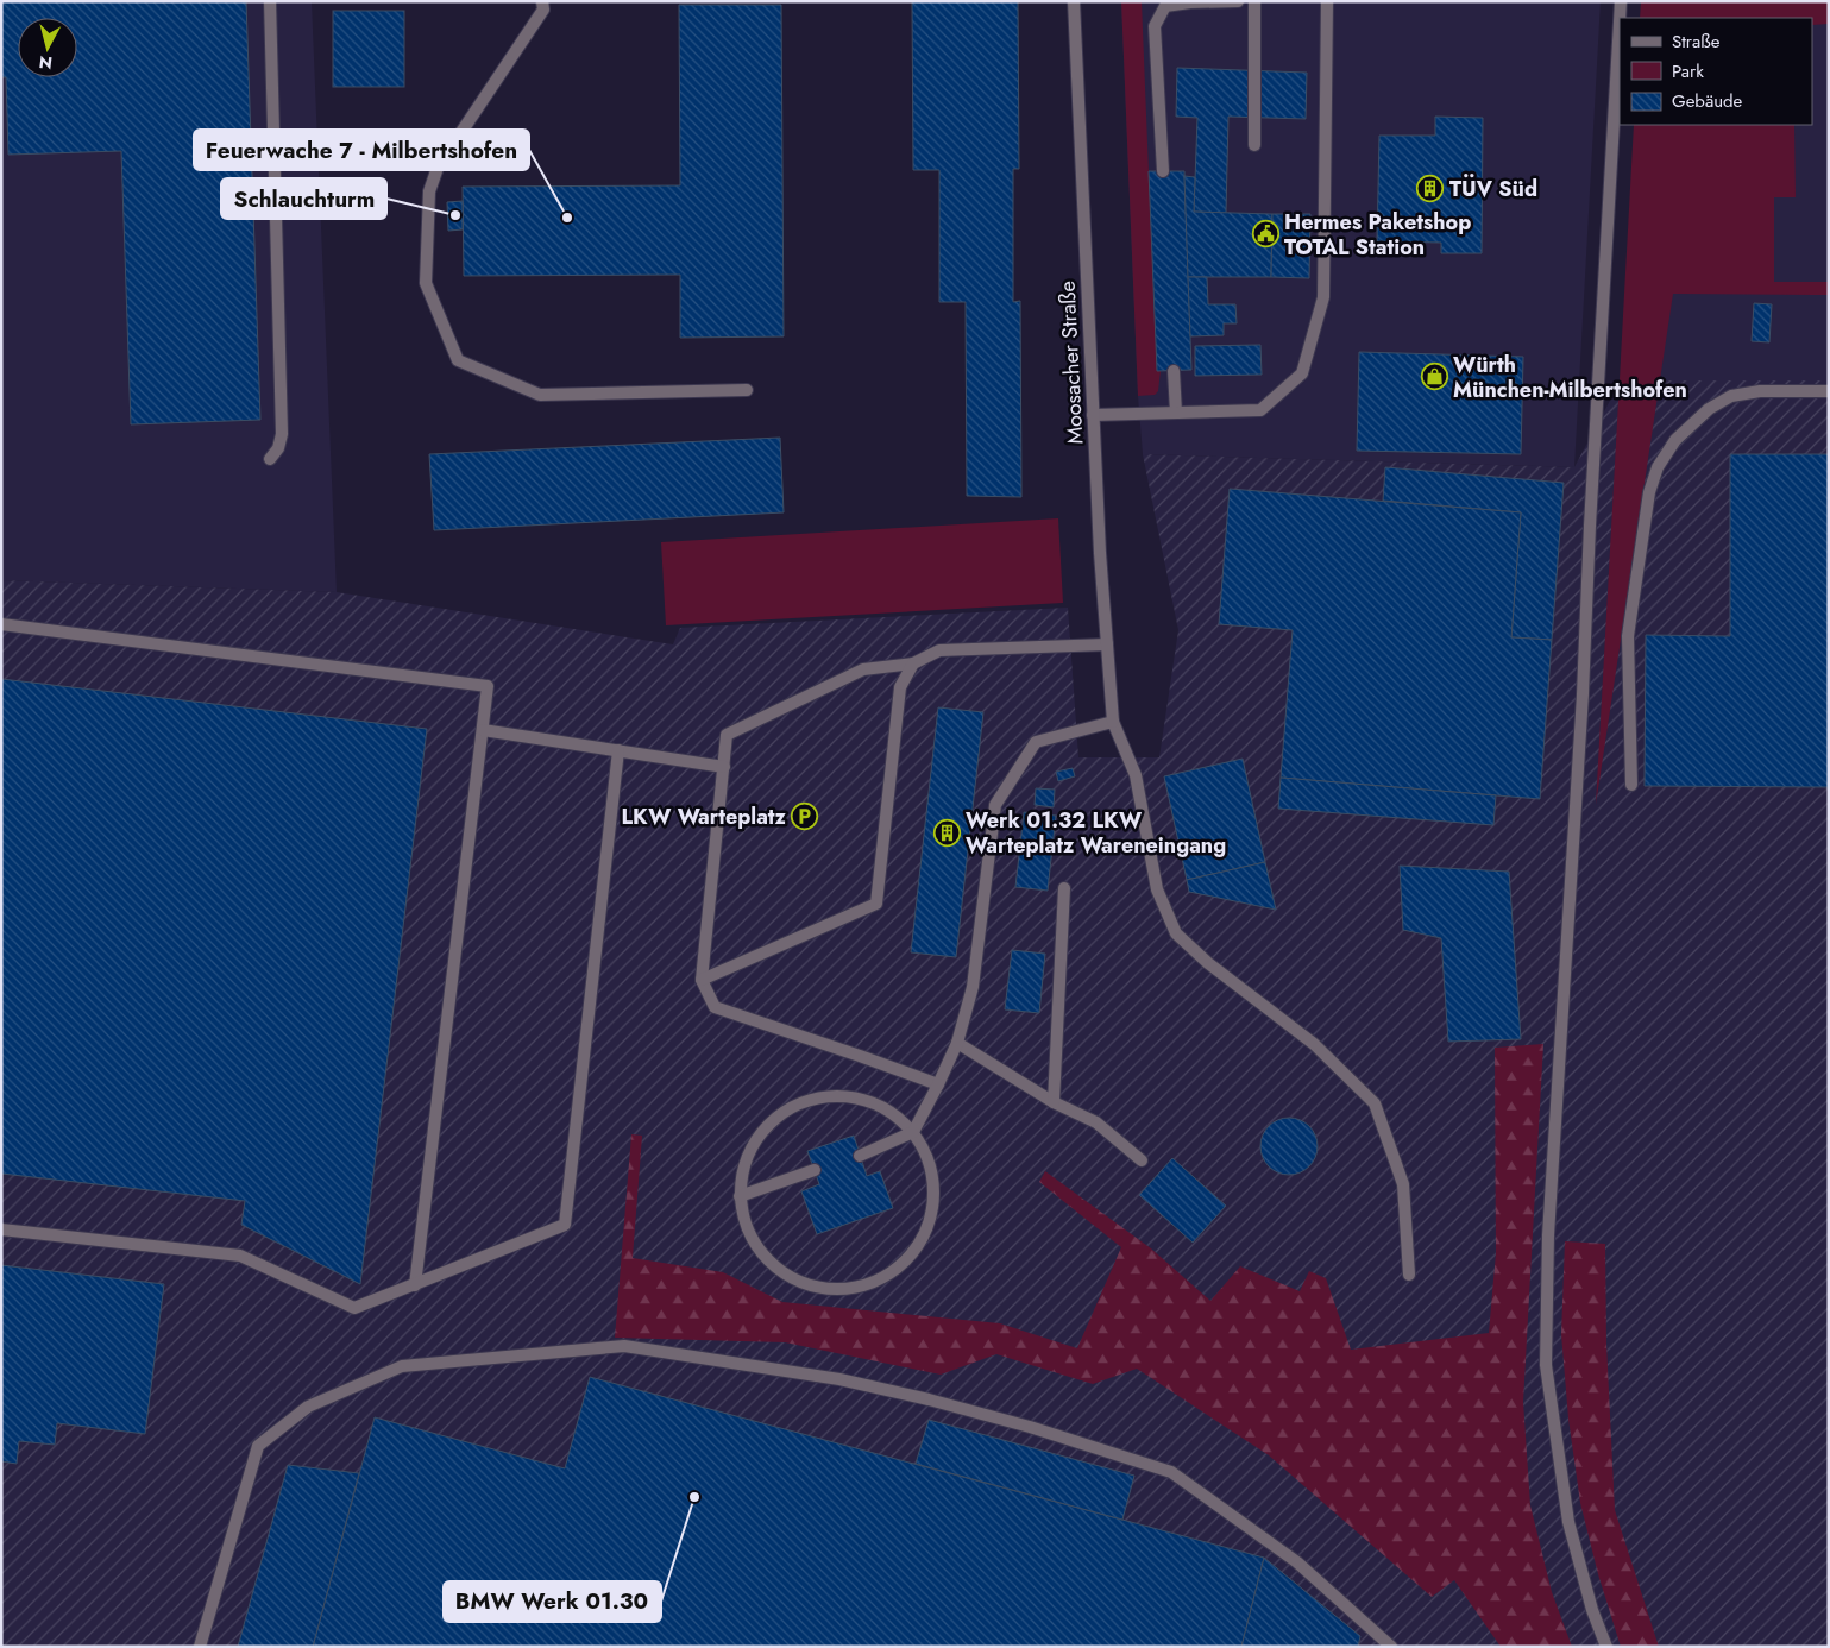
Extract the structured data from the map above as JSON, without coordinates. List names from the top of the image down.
{
  "streets": {
    "street": ["Moosacher Straße"]
  },
  "places": {
    "building": ["TÜV Süd", "Werk 01.32 LKW Warteplatz Wareneingang"],
    "other": ["Schlauchturm", "Feuerwache 7 - Milbertshofen", "BMW Werk 01.30"],
    "public building": ["Hermes Paketshop TOTAL Station"],
    "shop": ["Würth München-Milbertshofen"],
    "parking": ["LKW Warteplatz"]
  },
  "legend": ["Straße", "Park", "Gebäude"],
  "north": "bottom"
}
